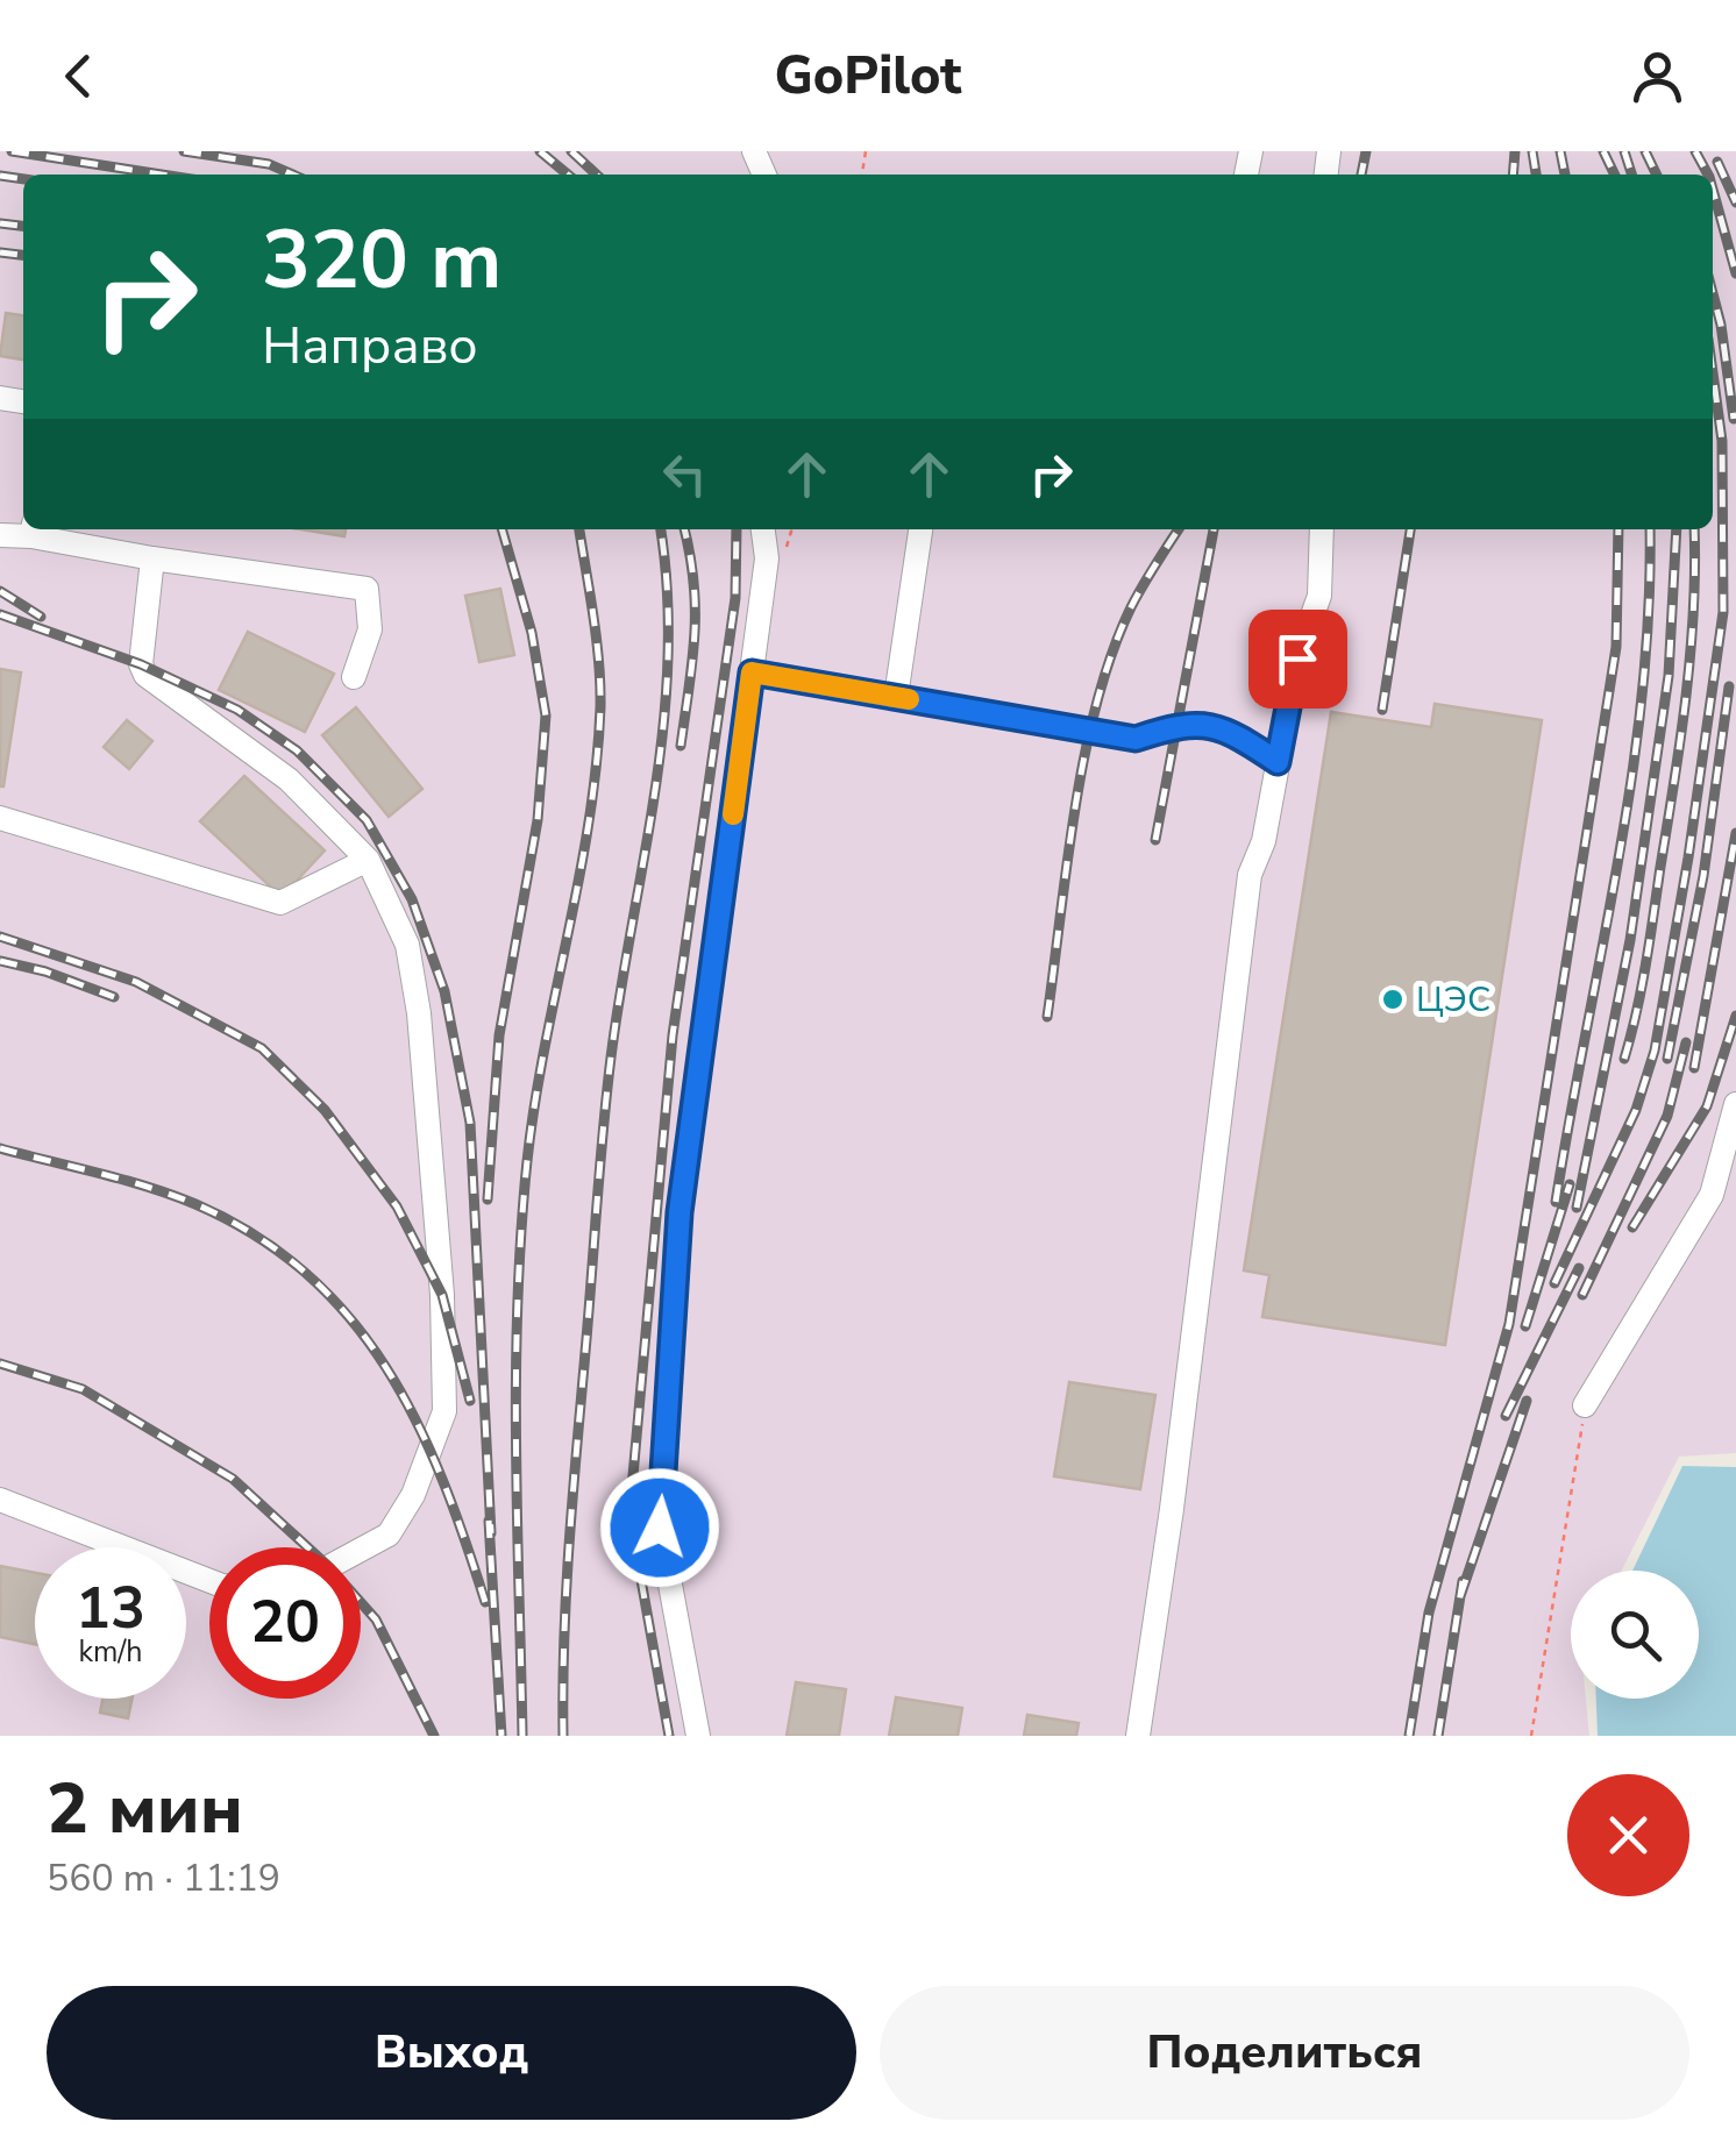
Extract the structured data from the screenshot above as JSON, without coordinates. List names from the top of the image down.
{
  "places": ["ЦЭС"],
  "page": {
    "header": "GoPilot",
    "turn": ["320 m", "Направо"],
    "speed": "13 km/h",
    "limit": "20",
    "heading": ["2 мин", "560 m · 11:19"],
    "buttons": ["Выход", "Поделиться"]
  }
}
